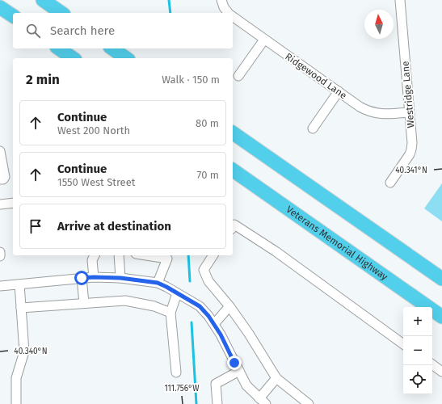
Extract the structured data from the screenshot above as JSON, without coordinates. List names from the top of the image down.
{
  "streets": {
    "highway": ["Veterans Memorial Highway"],
    "street": ["Ridgewood Lane", "Westridge Lane"]
  },
  "crossings": [
    ["Ridgewood Lane", "Westridge Lane"]
  ],
  "north": "top",
  "page": {
    "search": "Search here",
    "heading": ["2 min", "Walk · 150 m"],
    "list": [
      ["Continue", "West 200 North", "80 m"],
      ["Continue", "1550 West Street", "70 m"],
      "Arrive at destination"
    ],
    "map_buttons": ["+", "−"]
  },
  "coordinates": ["40.341°N", "40.340°N", "111.756°W"]
}
